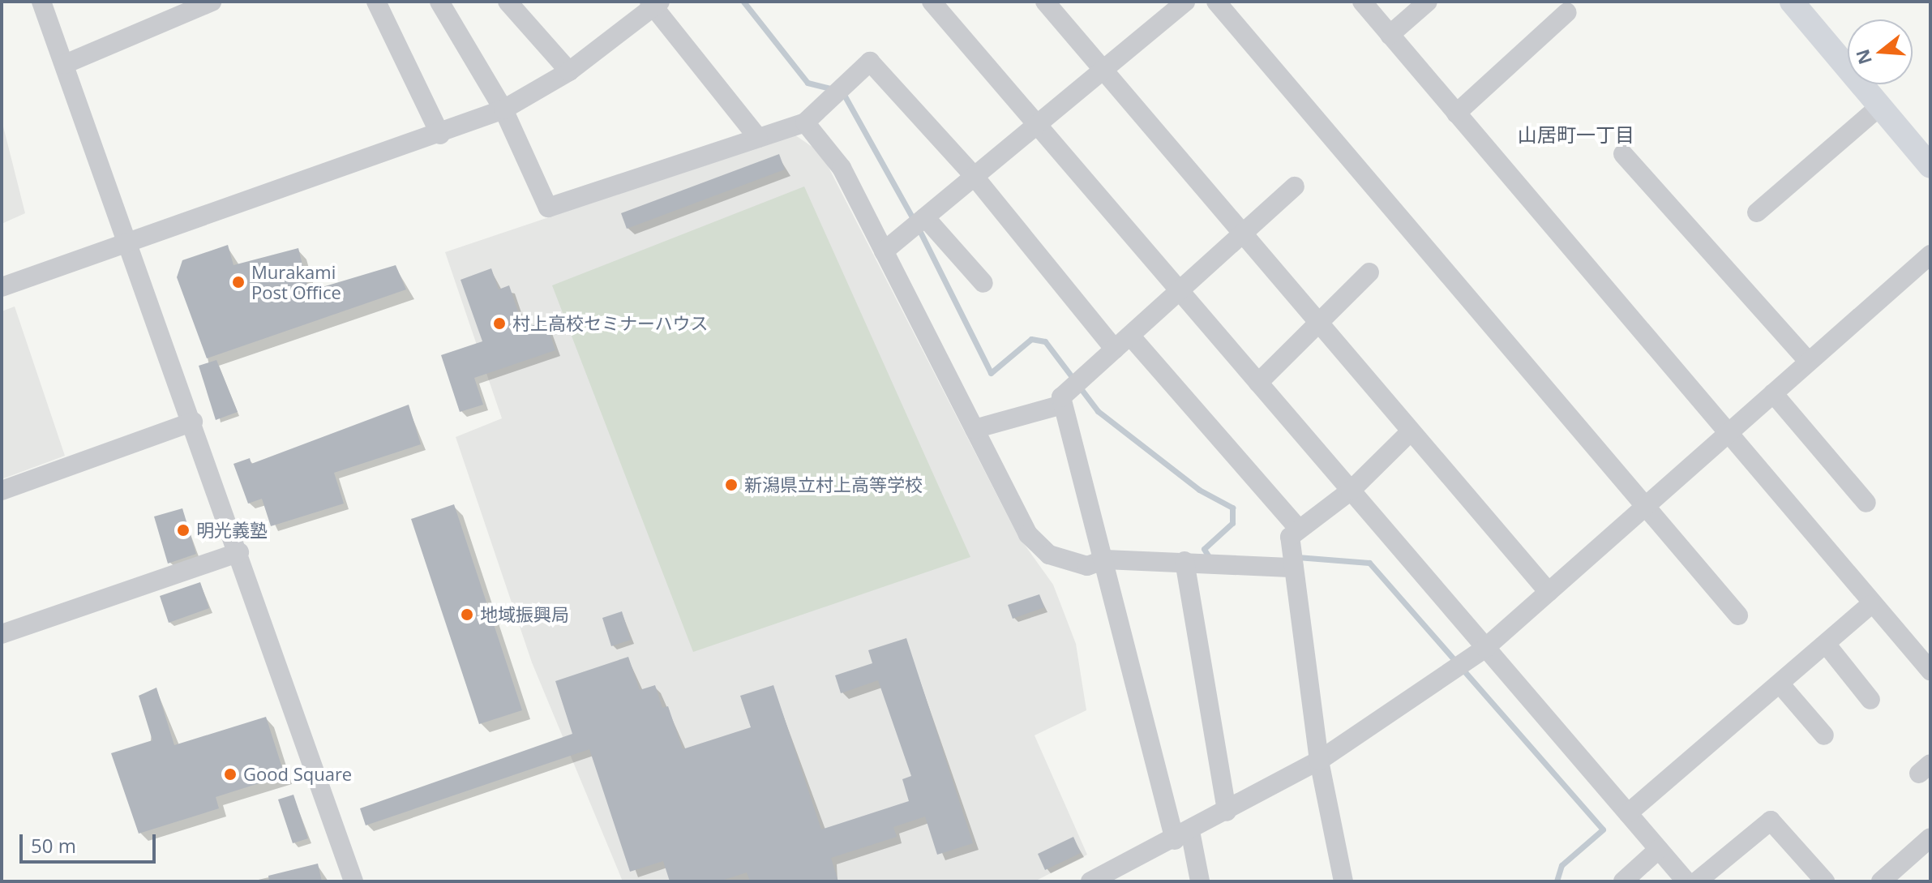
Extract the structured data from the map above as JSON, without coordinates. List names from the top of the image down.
{
  "districts": ["山居町一丁目"],
  "places": [
    "Murakami Post Office",
    "村上高校セミナーハウス",
    "新潟県立村上高等学校",
    "明光義塾",
    "地域振興局",
    "Good Square"
  ],
  "scale_bar": "50 m",
  "north": "left"
}
